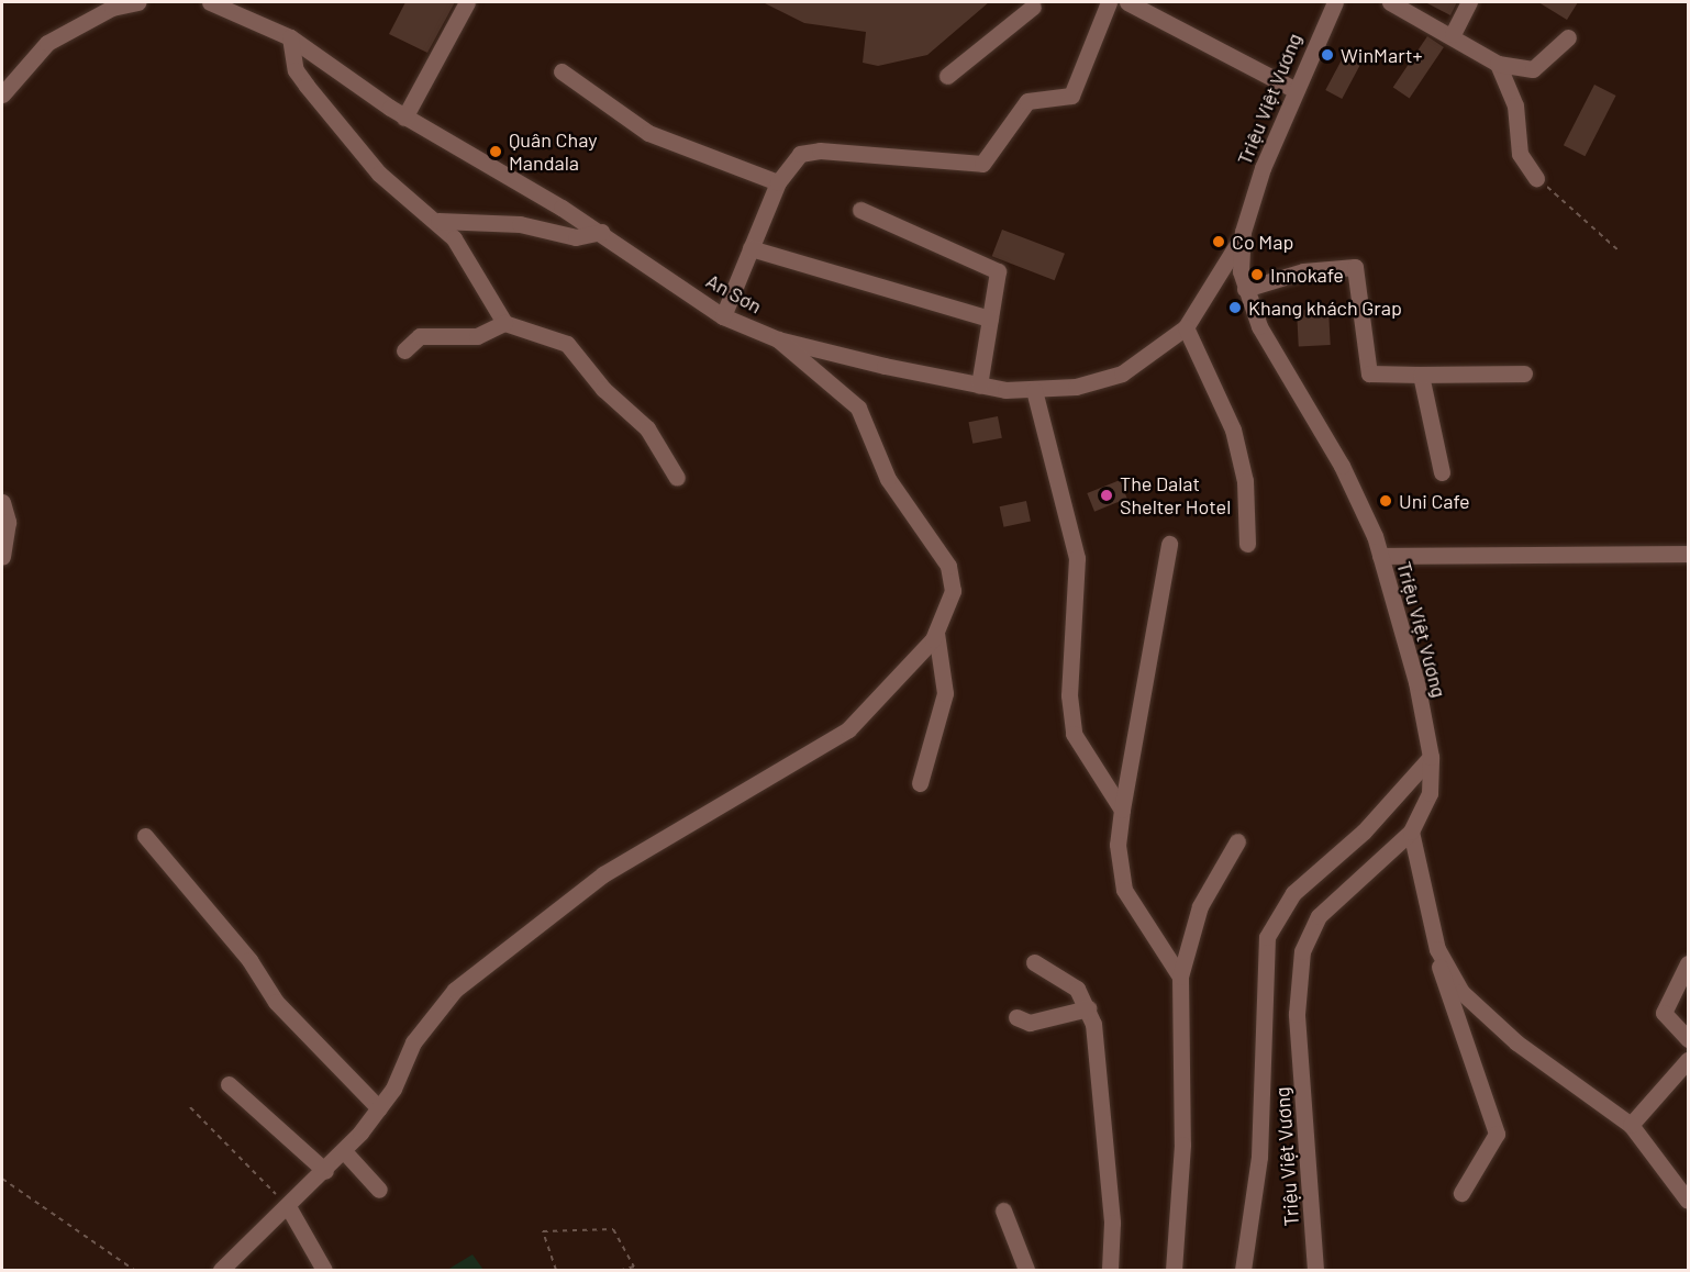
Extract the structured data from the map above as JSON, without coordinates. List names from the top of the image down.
{
  "streets": {
    "street": ["Triệu Việt Vương", "An Sơn"]
  },
  "crossings": [
    ["Triệu Việt Vương", "An Sơn"]
  ],
  "places": [
    "WinMart+",
    "Quân Chay Mandala",
    "Co Map",
    "Innokafe",
    "Khang khách Grap",
    "The Dalat Shelter Hotel",
    "Uni Cafe"
  ]
}
